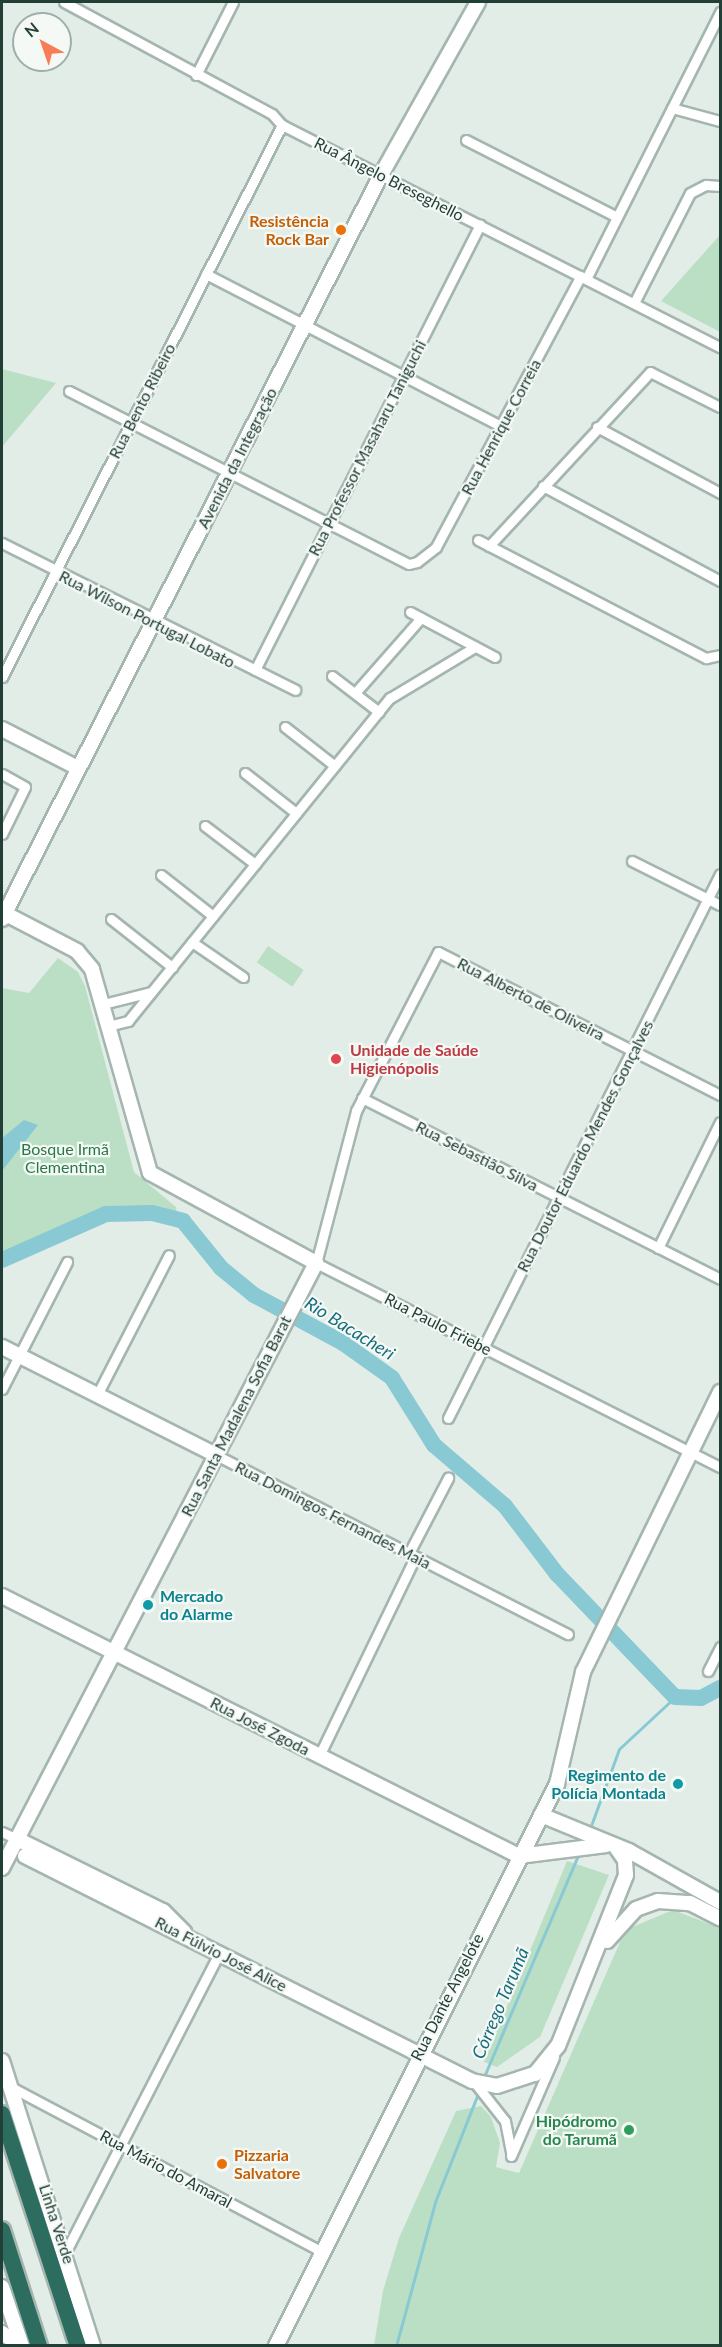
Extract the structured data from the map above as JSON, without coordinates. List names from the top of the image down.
{
  "streets": {
    "highway": ["Linha Verde"],
    "main road": [
      "Avenida da Integração",
      "Rua Paulo Friebe",
      "Rua Santa Madalena Sofia Barat",
      "Rua Domingos Fernandes Maia",
      "Rua José Zgoda",
      "Rua Fúlvio José Alice",
      "Rua Dante Angelote"
    ],
    "street": [
      "Rua Ângelo Breseghello",
      "Rua Bento Ribeiro",
      "Rua Henrique Correia",
      "Rua Professor Masaharu Taniguchi",
      "Rua Wilson Portugal Lobato",
      "Rua Alberto de Oliveira",
      "Rua Doutor Eduardo Mendes Gonçalves",
      "Rua Sebastião Silva",
      "Rua Mário do Amaral"
    ]
  },
  "crossings": [
    ["Rua Ângelo Breseghello", "Rua Bento Ribeiro"],
    ["Rua Ângelo Breseghello", "Rua Henrique Correia"],
    ["Rua Ângelo Breseghello", "Rua Professor Masaharu Taniguchi"],
    ["Rua Ângelo Breseghello", "Avenida da Integração"],
    ["Rua Bento Ribeiro", "Rua Wilson Portugal Lobato"],
    ["Rua Henrique Correia", "Rua Professor Masaharu Taniguchi"],
    ["Rua Professor Masaharu Taniguchi", "Rua Wilson Portugal Lobato"],
    ["Avenida da Integração", "Rua Wilson Portugal Lobato"],
    ["Rua Alberto de Oliveira", "Rua Doutor Eduardo Mendes Gonçalves"],
    ["Rua Alberto de Oliveira", "Rua Santa Madalena Sofia Barat"],
    ["Rua Doutor Eduardo Mendes Gonçalves", "Rua Sebastião Silva"],
    ["Rua Doutor Eduardo Mendes Gonçalves", "Rua Paulo Friebe"],
    ["Rua Sebastião Silva", "Rua Santa Madalena Sofia Barat"],
    ["Rua Paulo Friebe", "Rua Santa Madalena Sofia Barat"],
    ["Rua Paulo Friebe", "Rua Dante Angelote"],
    ["Rua Santa Madalena Sofia Barat", "Rua Domingos Fernandes Maia"],
    ["Rua Santa Madalena Sofia Barat", "Rua José Zgoda"],
    ["Rua José Zgoda", "Rua Dante Angelote"],
    ["Rua Fúlvio José Alice", "Rua Dante Angelote"],
    ["Rua Dante Angelote", "Rua Mário do Amaral"]
  ],
  "water": ["Rio Bacacheri", "Córrego Tarumã"],
  "parks": ["Bosque Irmã Clementina"],
  "places": [
    "Resistência Rock Bar",
    "Unidade de Saúde Higienópolis",
    "Mercado do Alarme",
    "Regimento de Polícia Montada",
    "Hipódromo do Tarumã",
    "Pizzaria Salvatore"
  ],
  "north": "top left"
}
